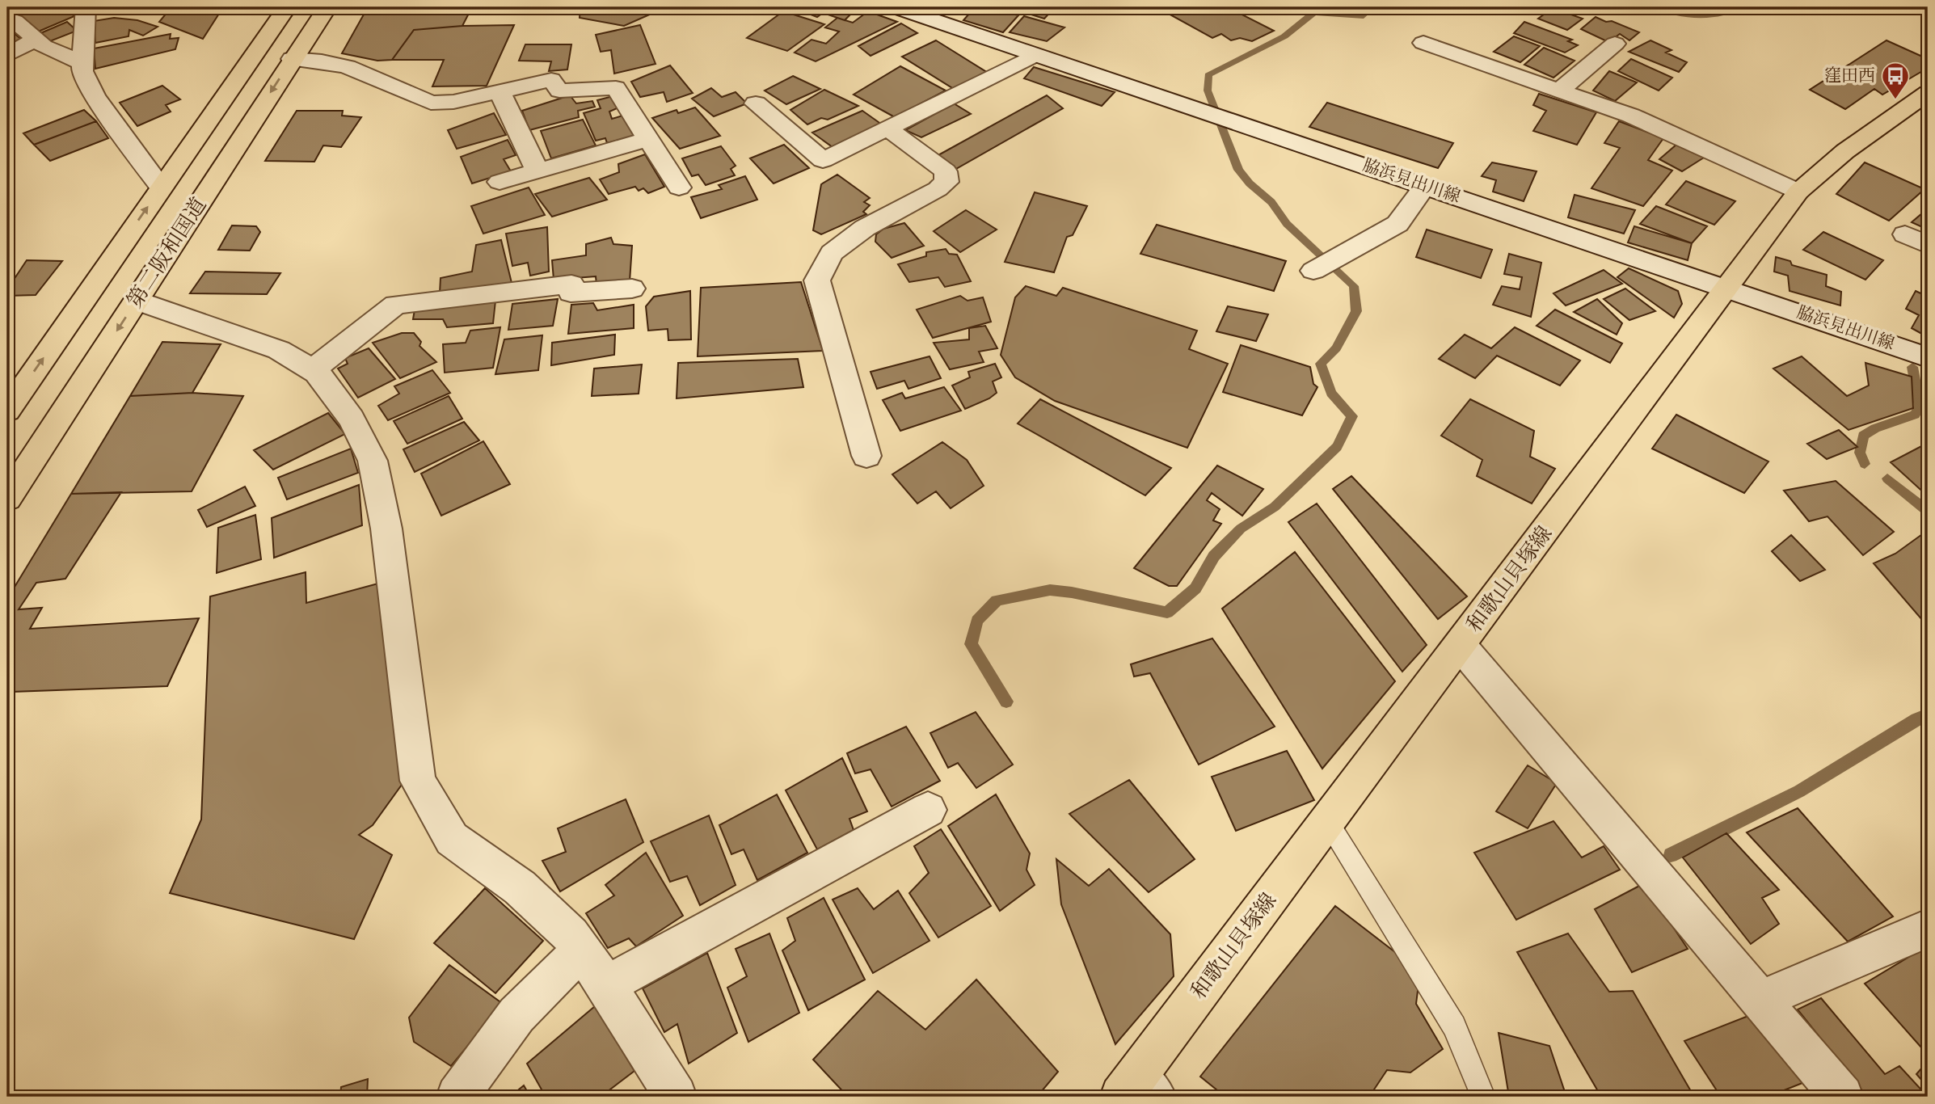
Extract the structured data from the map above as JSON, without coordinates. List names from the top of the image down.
{
  "streets": {
    "main road": ["第二阪和国道", "和歌山貝塚線"],
    "street": ["脇浜見出川線"]
  },
  "crossings": [
    ["脇浜見出川線", "和歌山貝塚線"]
  ],
  "places": {
    "bus stop": ["窪田西"]
  }
}
